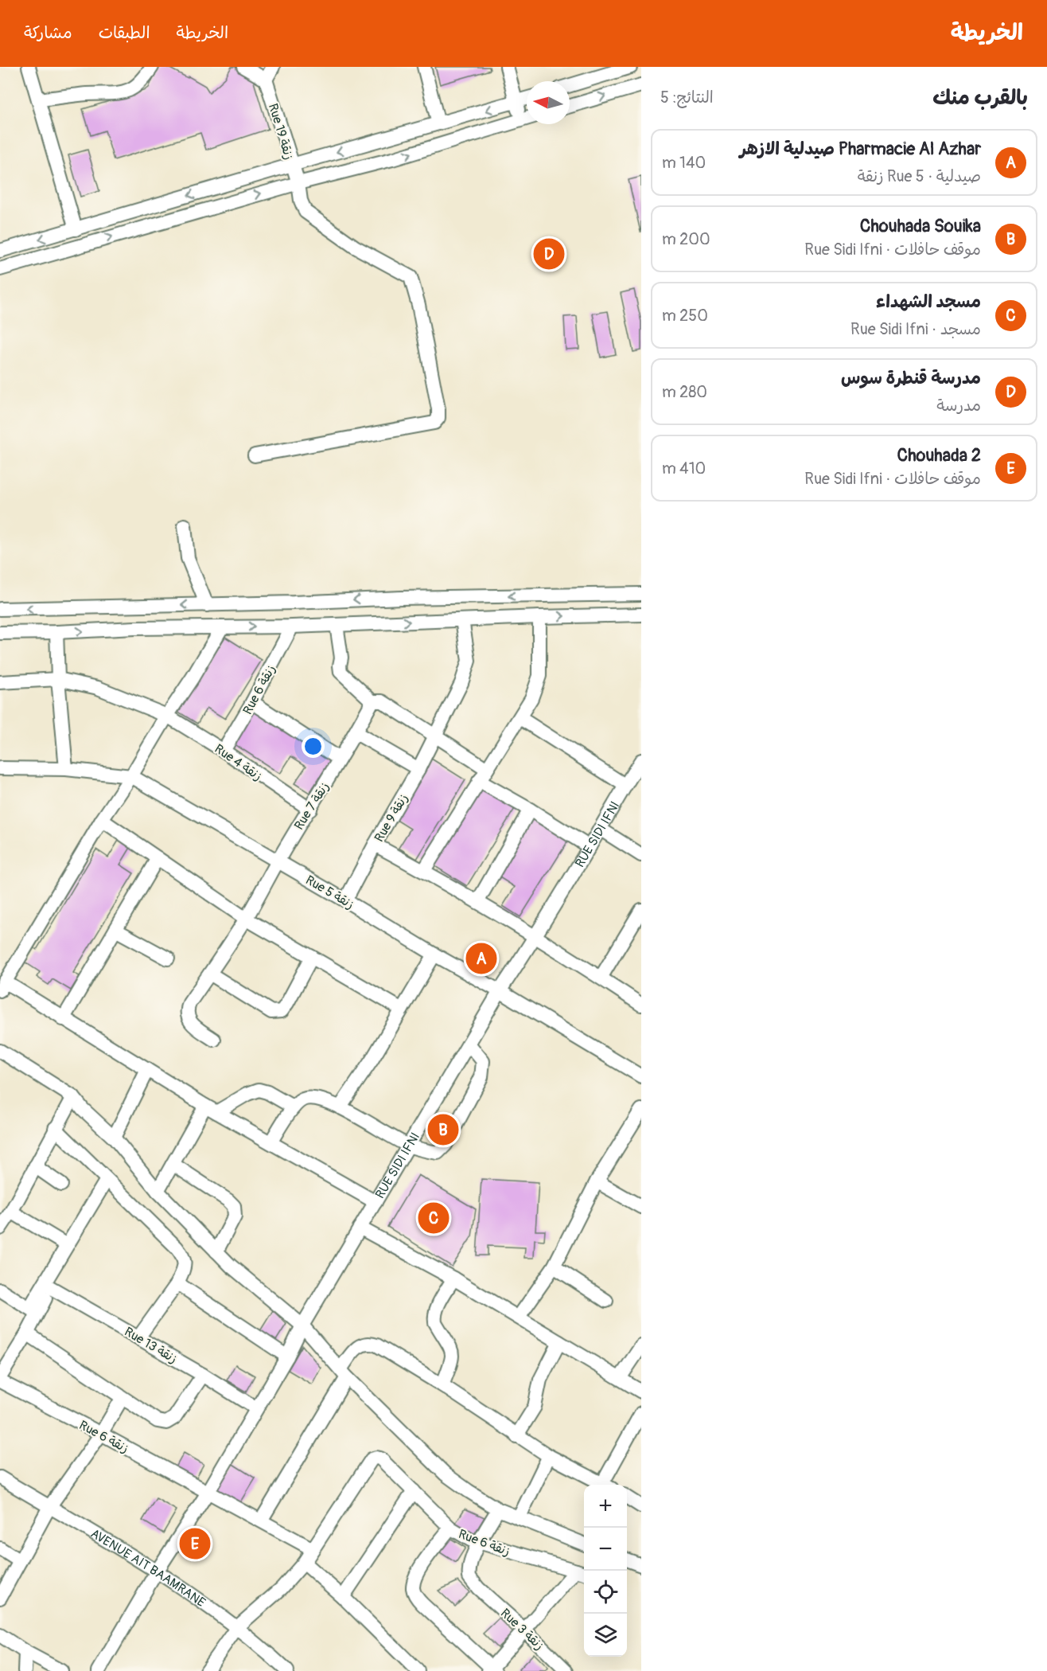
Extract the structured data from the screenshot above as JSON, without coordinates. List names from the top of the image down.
{
  "streets": {
    "street": [
      "Rue 19 زنقة",
      "Rue 6 زنقة",
      "Rue 4 زنقة",
      "Rue 7 زنقة",
      "Rue 9 زنقة",
      "RUE SIDI IFNI",
      "Rue 5 زنقة",
      "Rue 13 زنقة",
      "AVENUE AIT BAAMRANE",
      "Rue 3 زنقة"
    ]
  },
  "crossings": [
    ["Rue 6 زنقة", "Rue 4 زنقة"],
    ["Rue 6 زنقة", "RUE SIDI IFNI"],
    ["Rue 6 زنقة", "Rue 3 زنقة"],
    ["Rue 4 زنقة", "Rue 7 زنقة"],
    ["Rue 7 زنقة", "Rue 5 زنقة"],
    ["Rue 9 زنقة", "Rue 5 زنقة"],
    ["RUE SIDI IFNI", "Rue 5 زنقة"],
    ["RUE SIDI IFNI", "Rue 13 زنقة"],
    ["RUE SIDI IFNI", "AVENUE AIT BAAMRANE"]
  ],
  "north": "left",
  "page": {
    "header": "الخريطة",
    "nav": ["الخريطة", "الطبقات", "مشاركة"],
    "heading": ["بالقرب منك", "النتائج: 5"],
    "list": [
      {
        "mark": "A",
        "name": "Pharmacie Al Azhar صيدلية الازهر",
        "note": "صيدلية · Rue 5 زنقة",
        "value": "140 m"
      },
      {
        "mark": "B",
        "name": "Chouhada Souika",
        "note": "موقف حافلات · Rue Sidi Ifni",
        "value": "200 m"
      },
      {
        "mark": "C",
        "name": "مسجد الشهداء",
        "note": "مسجد · Rue Sidi Ifni",
        "value": "250 m"
      },
      {
        "mark": "D",
        "name": "مدرسة قنطرة سوس",
        "note": "مدرسة",
        "value": "280 m"
      },
      {
        "mark": "E",
        "name": "Chouhada 2",
        "note": "موقف حافلات · Rue Sidi Ifni",
        "value": "410 m"
      }
    ],
    "pins": [
      "D",
      "A",
      "B",
      "C",
      "E"
    ],
    "map_buttons": ["+", "−"]
  }
}
